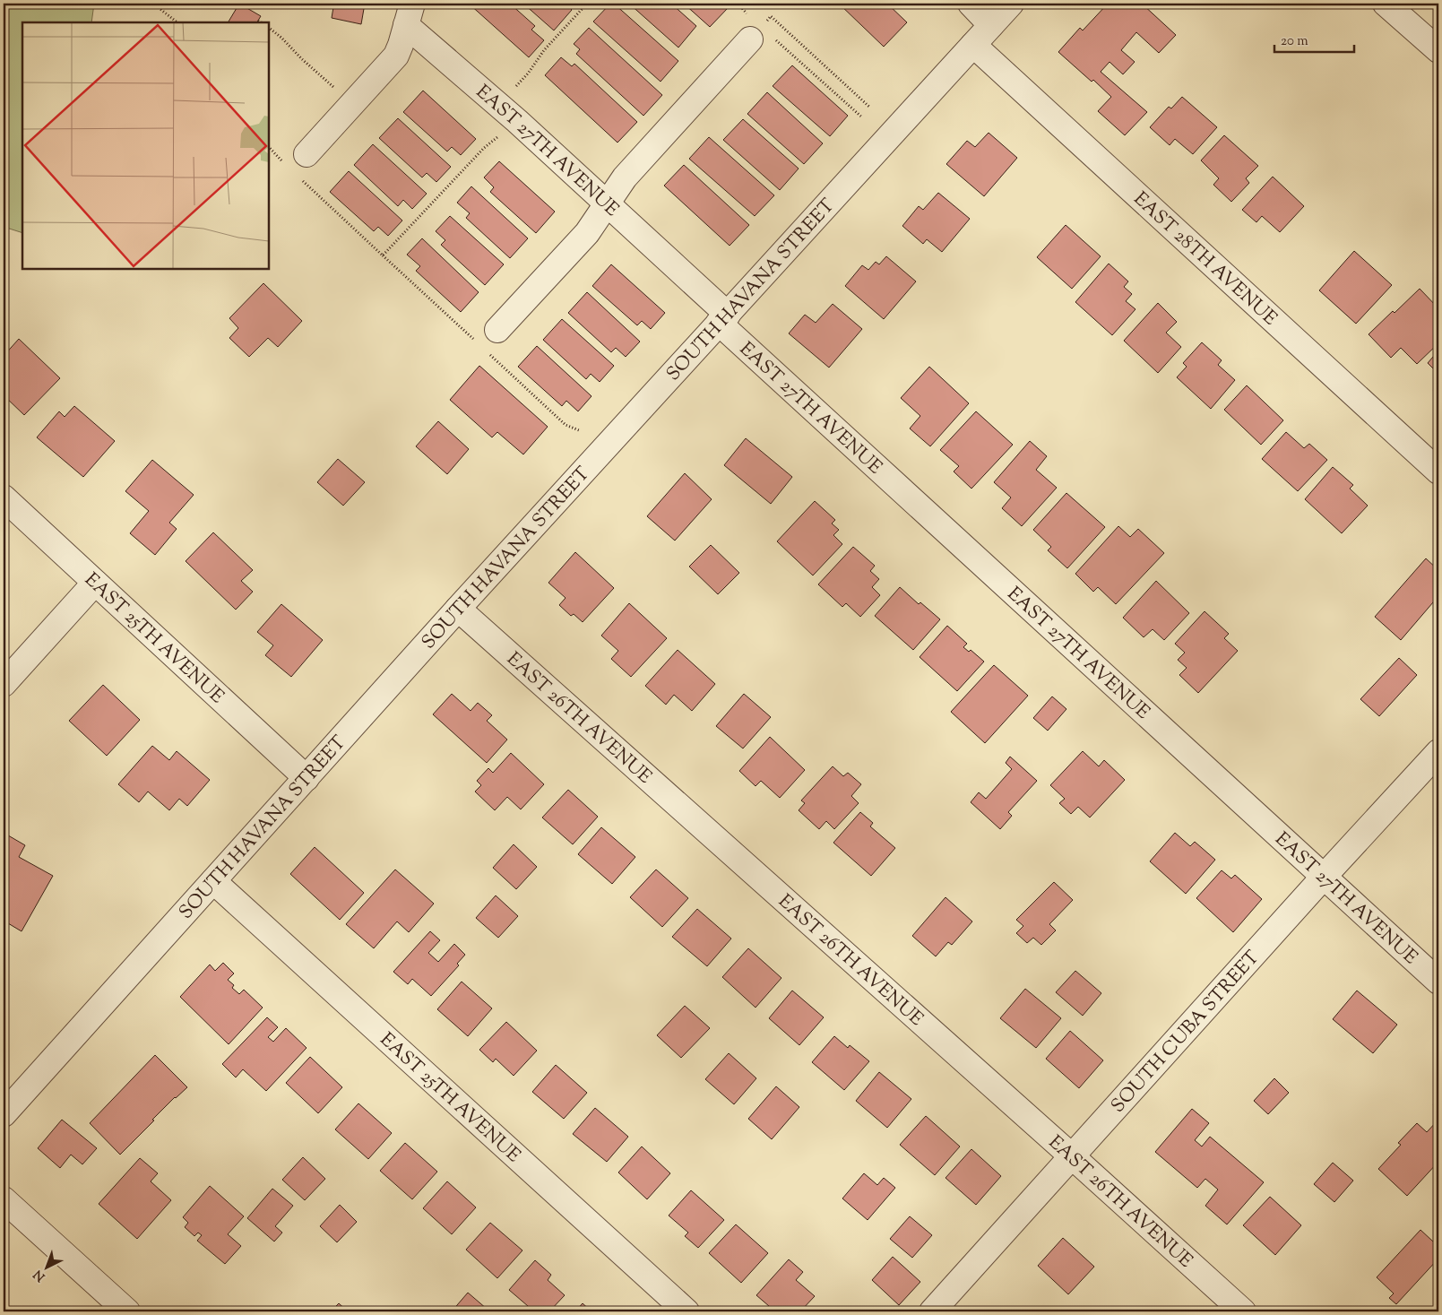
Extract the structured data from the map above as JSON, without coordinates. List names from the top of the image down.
{
  "streets": {
    "street": [
      "EAST 27TH AVENUE",
      "EAST 28TH AVENUE",
      "SOUTH HAVANA STREET",
      "EAST 25TH AVENUE",
      "EAST 26TH AVENUE",
      "SOUTH CUBA STREET"
    ]
  },
  "crossings": [
    ["EAST 27TH AVENUE", "SOUTH HAVANA STREET"],
    ["EAST 27TH AVENUE", "SOUTH CUBA STREET"],
    ["EAST 28TH AVENUE", "SOUTH HAVANA STREET"],
    ["SOUTH HAVANA STREET", "EAST 25TH AVENUE"],
    ["SOUTH HAVANA STREET", "EAST 26TH AVENUE"],
    ["EAST 26TH AVENUE", "SOUTH CUBA STREET"]
  ],
  "scale_bar": "20 m",
  "north": "bottom left"
}
